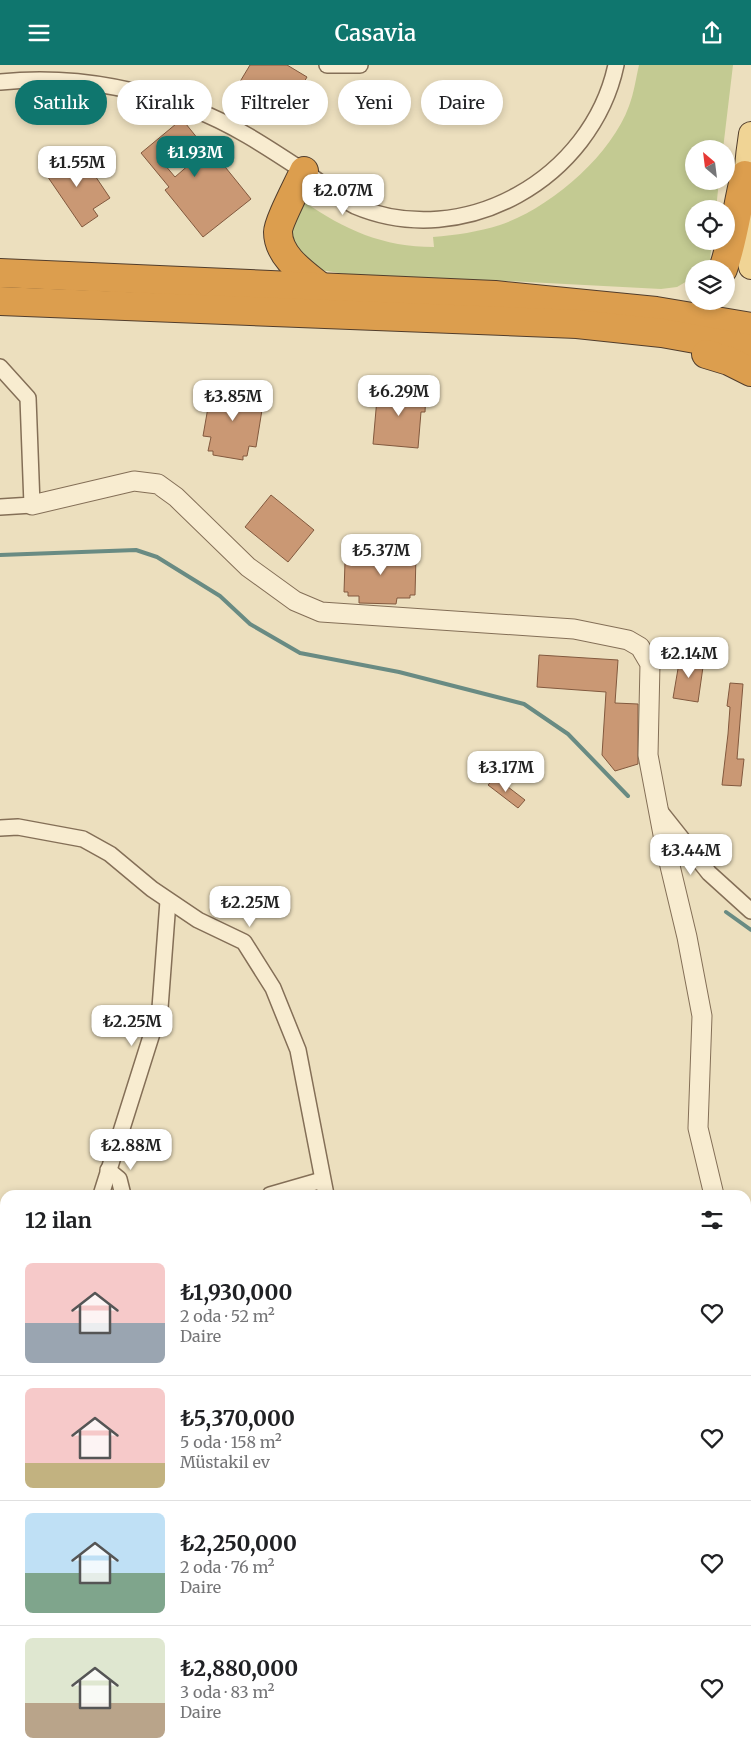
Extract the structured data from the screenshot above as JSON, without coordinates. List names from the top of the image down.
{
  "north": "top left",
  "page": {
    "header": "Casavia",
    "chip": [
      "Satılık",
      "Kiralık",
      "Filtreler",
      "Yeni",
      "Daire"
    ],
    "price": [
      "₺1.93M",
      "₺1.55M",
      "₺2.07M",
      "₺6.29M",
      "₺3.85M",
      "₺5.37M",
      "₺2.14M",
      "₺3.17M",
      "₺3.44M",
      "₺2.25M",
      "₺2.25M",
      "₺2.88M"
    ],
    "heading": "12 ilan",
    "list": [
      {
        "name": "₺1,930,000",
        "note": "2 oda · 52 m² · Daire"
      },
      {
        "name": "₺5,370,000",
        "note": "5 oda · 158 m² · Müstakil ev"
      },
      {
        "name": "₺2,250,000",
        "note": "2 oda · 76 m² · Daire"
      },
      {
        "name": "₺2,880,000",
        "note": "3 oda · 83 m² · Daire"
      }
    ]
  }
}
